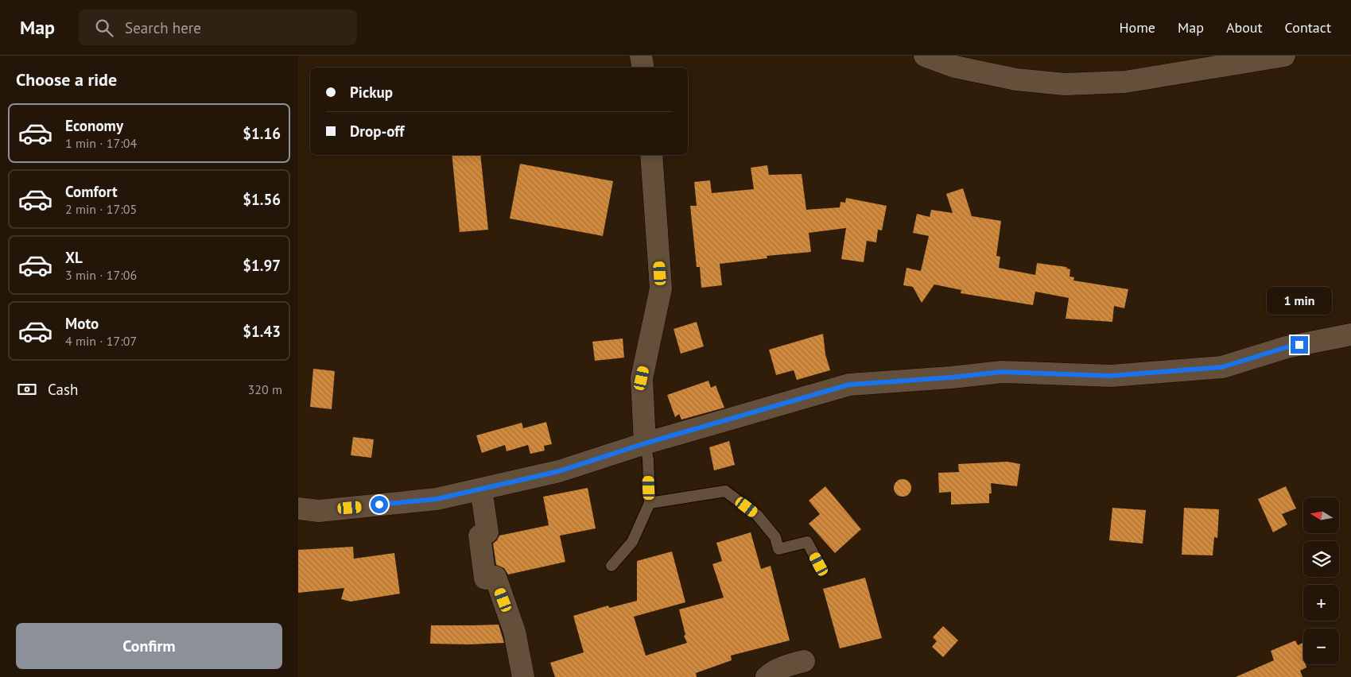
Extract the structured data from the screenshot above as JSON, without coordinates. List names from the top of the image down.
{
  "north": "left",
  "page": {
    "header": "Map",
    "search": "Search here",
    "nav": [
      "Home",
      "Map",
      "About",
      "Contact"
    ],
    "heading": "Choose a ride",
    "banner": ["Pickup", "Drop-off"],
    "list": [
      {
        "name": "Economy",
        "note": "1 min · 17:04",
        "value": "$1.16"
      },
      {
        "name": "Comfort",
        "note": "2 min · 17:05",
        "value": "$1.56"
      },
      {
        "name": "XL",
        "note": "3 min · 17:06",
        "value": "$1.97"
      },
      {
        "name": "Moto",
        "note": "4 min · 17:07",
        "value": "$1.43"
      }
    ],
    "bubble": "1 min",
    "pay": ["Cash", "320 m"],
    "map_buttons": ["+", "−"],
    "buttons": "Confirm"
  }
}
